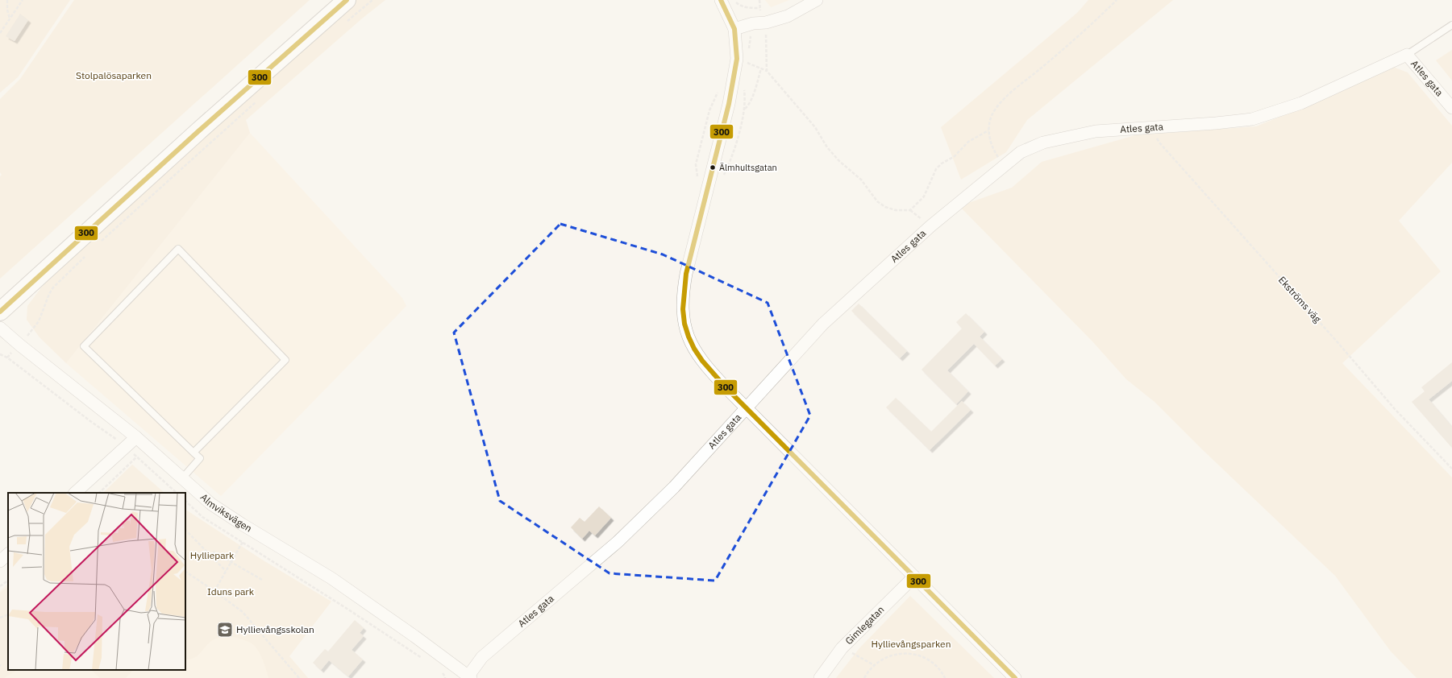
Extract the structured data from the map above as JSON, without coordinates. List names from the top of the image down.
{
  "streets": {
    "street": ["Atles gata", "Almviksvägen", "Gimlegatan"],
    "path": ["Ekströms väg"]
  },
  "crossings": [
    ["Atles gata", "Ekströms väg"],
    ["Atles gata", "Almviksvägen"]
  ],
  "parks": [
    "Stolpalösaparken",
    "Hylliepark",
    "Iduns park",
    "Hyllievångsparken"
  ],
  "places": {
    "other": ["Älmhultsgatan"],
    "school or university": ["Hyllievångsskolan"]
  },
  "lines": ["transit line 300"]
}
